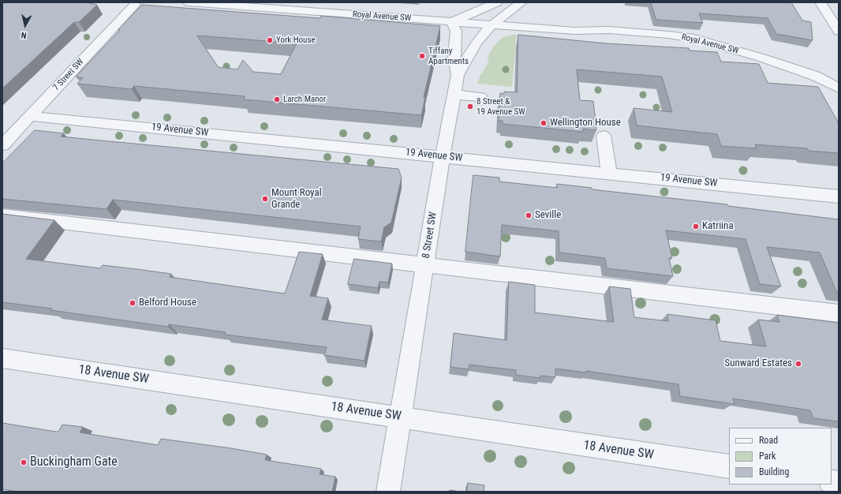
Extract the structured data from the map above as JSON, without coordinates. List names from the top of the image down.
{
  "streets": {
    "street": [
      "Royal Avenue SW",
      "7 Street SW",
      "19 Avenue SW",
      "8 Street SW",
      "18 Avenue SW"
    ]
  },
  "crossings": [
    ["Royal Avenue SW", "8 Street SW"],
    ["7 Street SW", "19 Avenue SW"],
    ["19 Avenue SW", "8 Street SW"],
    ["8 Street SW", "18 Avenue SW"]
  ],
  "places": [
    "York House",
    "Tiffany Apartments",
    "Larch Manor",
    "8 Street & 19 Avenue SW",
    "Wellington House",
    "Mount Royal Grande",
    "Seville",
    "Katriina",
    "Belford House",
    "Sunward Estates",
    "Buckingham Gate"
  ],
  "legend": ["Road", "Park", "Building"],
  "north": "bottom"
}
